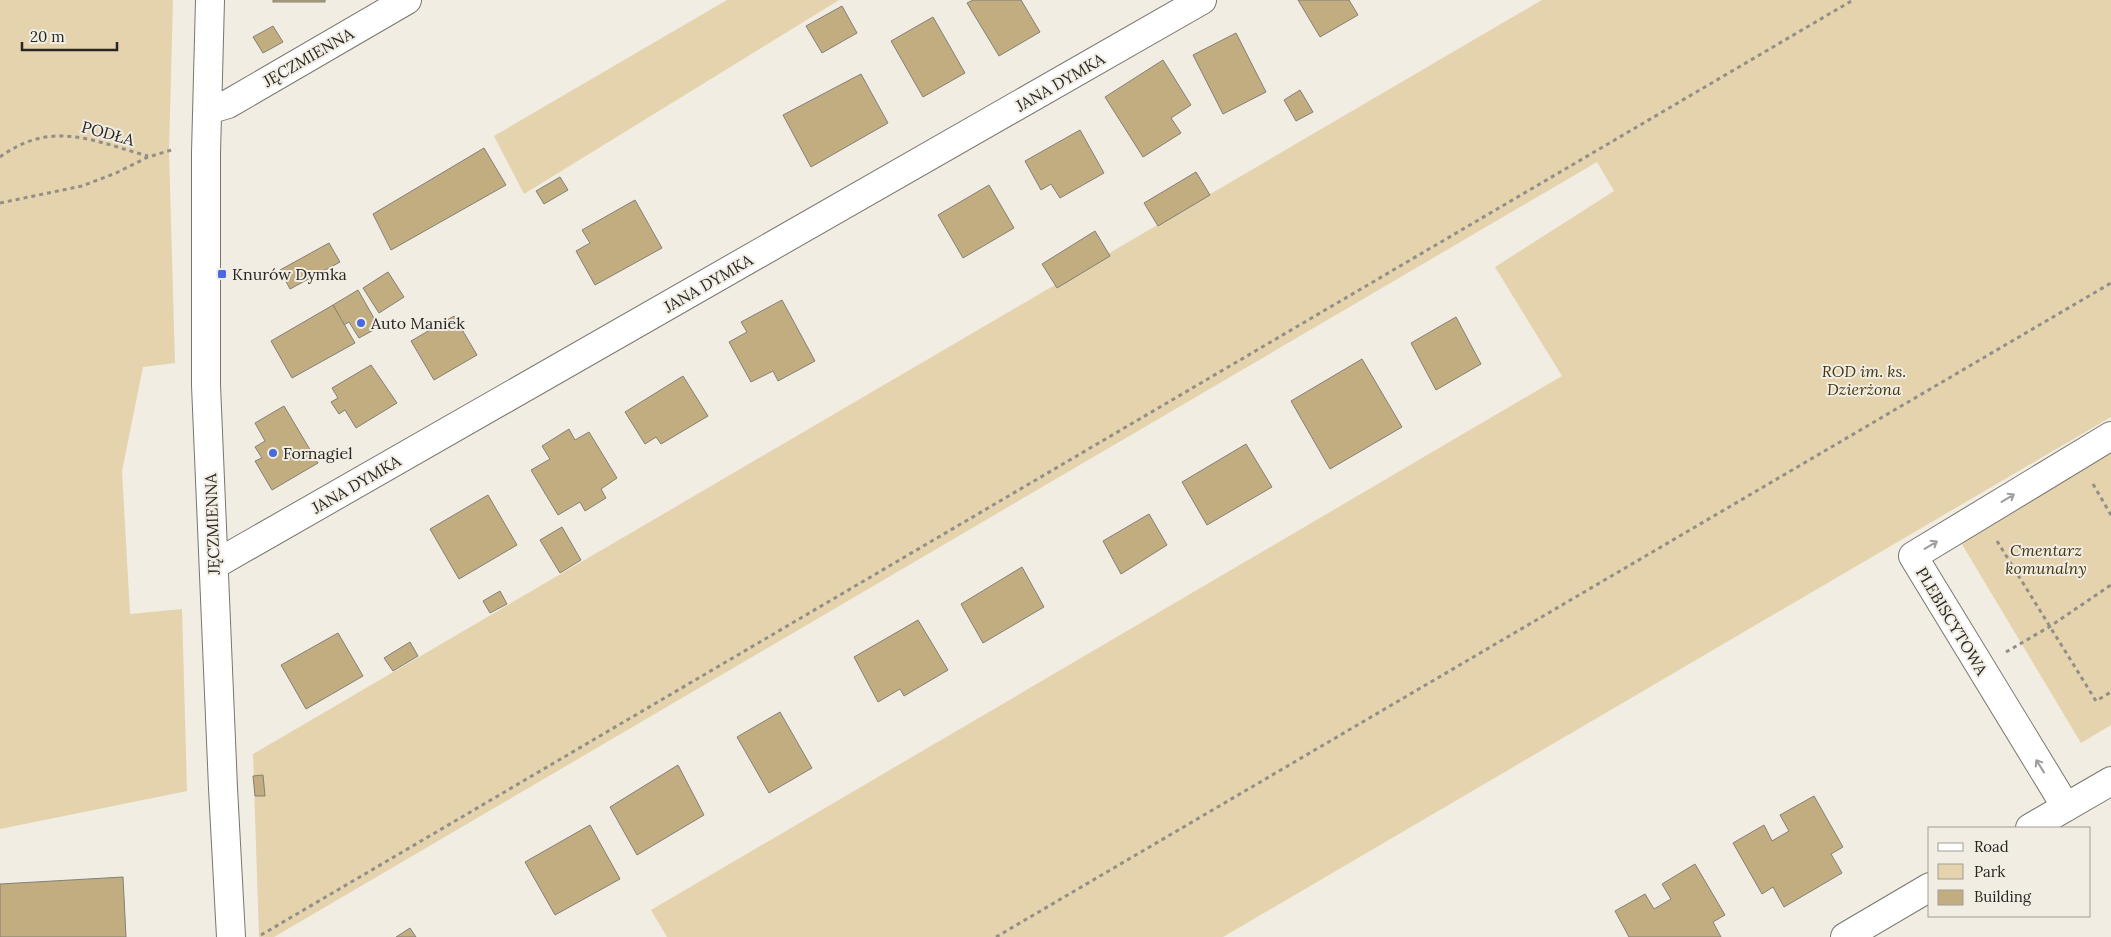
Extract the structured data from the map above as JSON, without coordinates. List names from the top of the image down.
{
  "streets": {
    "street": ["JĘCZMIENNA", "JANA DYMKA", "PLEBISCYTOWA"],
    "path": ["PODŁA"]
  },
  "crossings": [
    ["JĘCZMIENNA", "JANA DYMKA"]
  ],
  "parks": ["ROD im. ks. Dzierżona", "Cmentarz komunalny"],
  "places": {
    "transit": ["Knurów Dymka"],
    "other": ["Auto Maniek", "Fornagiel"]
  },
  "legend": ["Road", "Park", "Building"],
  "scale_bar": "20 m"
}
